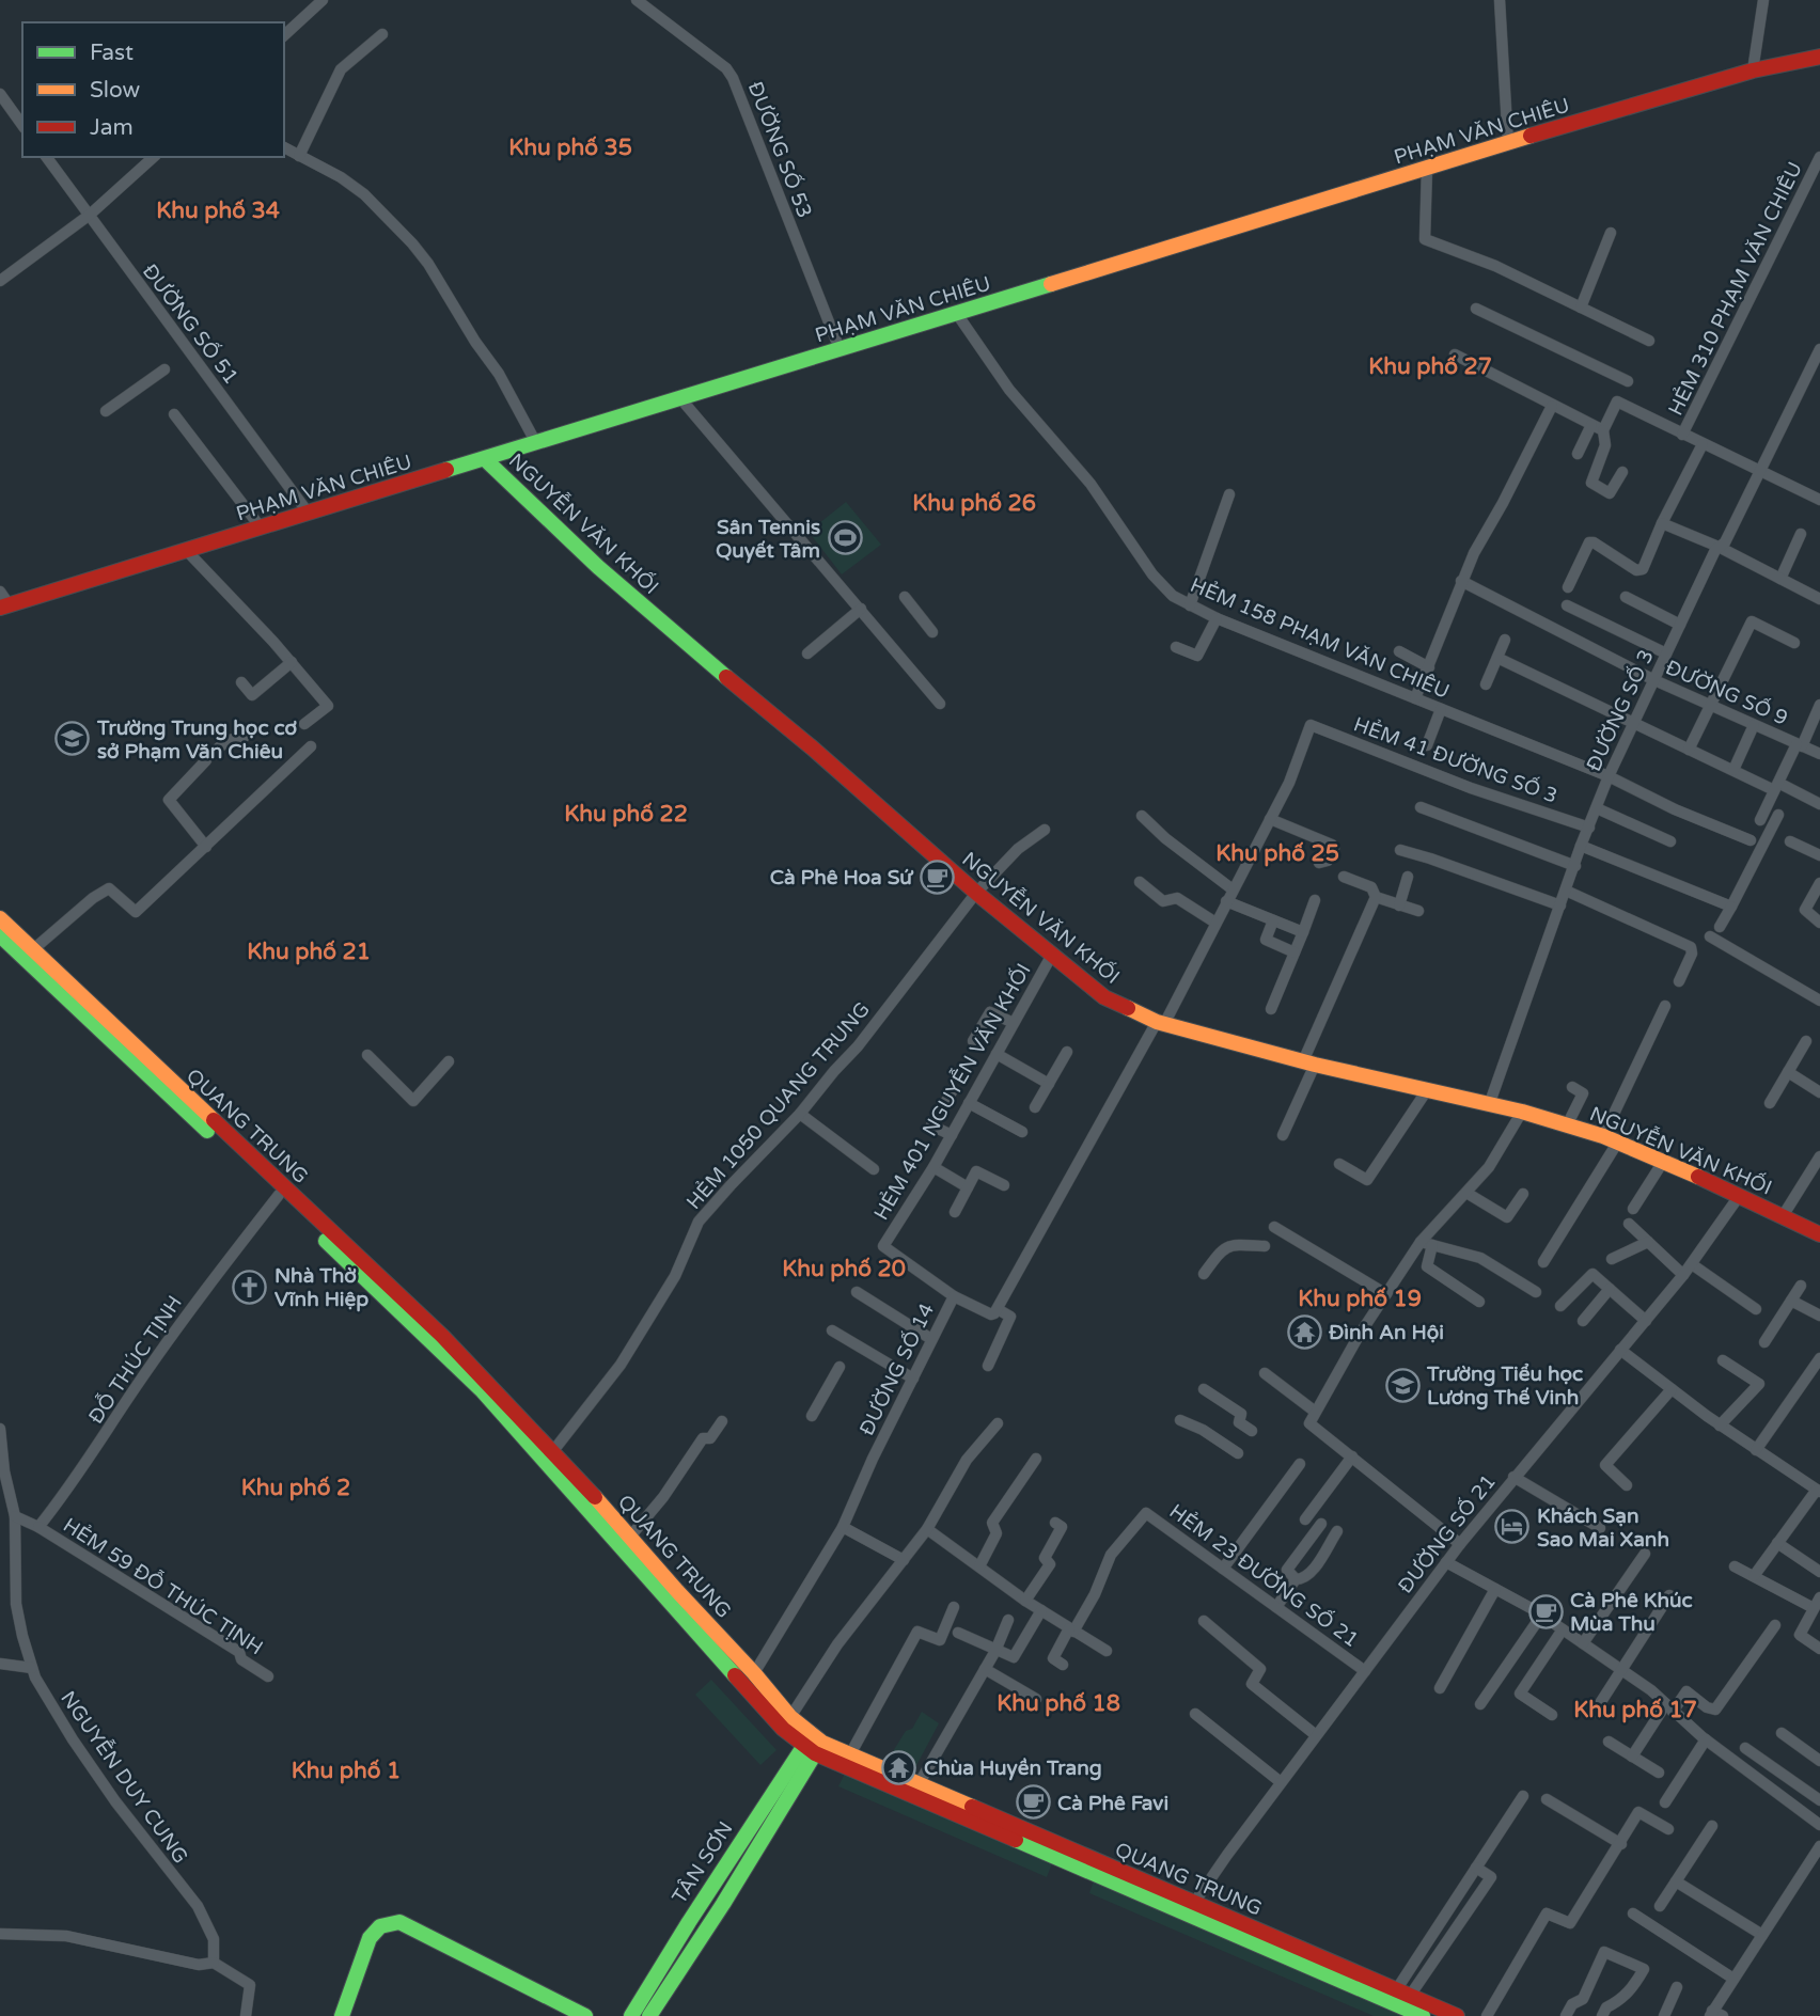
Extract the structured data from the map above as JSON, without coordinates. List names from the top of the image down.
{
  "streets": {
    "main road": [
      "PHẠM VĂN CHIÊU",
      "NGUYỄN VĂN KHỐI",
      "QUANG TRUNG",
      "TÂN SƠN"
    ],
    "street": [
      "ĐƯỜNG SỐ 53",
      "HẺM 310 PHẠM VĂN CHIÊU",
      "ĐƯỜNG SỐ 51",
      "HẺM 158 PHẠM VĂN CHIÊU",
      "ĐƯỜNG SỐ 9",
      "ĐƯỜNG SỐ 3",
      "HẺM 41 ĐƯỜNG SỐ 3",
      "HẺM 401 NGUYỄN VĂN KHỐI",
      "HẺM 1050 QUANG TRUNG",
      "ĐỖ THÚC TỊNH",
      "ĐƯỜNG SỐ 14",
      "ĐƯỜNG SỐ 21",
      "HẺM 23 ĐƯỜNG SỐ 21",
      "HẺM 59 ĐỖ THÚC TỊNH",
      "NGUYỄN DUY CUNG"
    ]
  },
  "crossings": [
    ["PHẠM VĂN CHIÊU", "ĐƯỜNG SỐ 53"],
    ["PHẠM VĂN CHIÊU", "ĐƯỜNG SỐ 51"],
    ["PHẠM VĂN CHIÊU", "NGUYỄN VĂN KHỐI"],
    ["PHẠM VĂN CHIÊU", "HẺM 158 PHẠM VĂN CHIÊU"],
    ["NGUYỄN VĂN KHỐI", "ĐƯỜNG SỐ 3"],
    ["NGUYỄN VĂN KHỐI", "HẺM 401 NGUYỄN VĂN KHỐI"],
    ["NGUYỄN VĂN KHỐI", "HẺM 1050 QUANG TRUNG"],
    ["NGUYỄN VĂN KHỐI", "ĐƯỜNG SỐ 21"],
    ["HẺM 158 PHẠM VĂN CHIÊU", "ĐƯỜNG SỐ 3"],
    ["ĐƯỜNG SỐ 9", "ĐƯỜNG SỐ 3"],
    ["ĐƯỜNG SỐ 3", "HẺM 41 ĐƯỜNG SỐ 3"],
    ["HẺM 401 NGUYỄN VĂN KHỐI", "ĐƯỜNG SỐ 14"],
    ["HẺM 1050 QUANG TRUNG", "QUANG TRUNG"],
    ["QUANG TRUNG", "ĐỖ THÚC TỊNH"],
    ["QUANG TRUNG", "ĐƯỜNG SỐ 14"],
    ["QUANG TRUNG", "ĐƯỜNG SỐ 21"],
    ["QUANG TRUNG", "TÂN SƠN"],
    ["ĐỖ THÚC TỊNH", "HẺM 59 ĐỖ THÚC TỊNH"],
    ["ĐƯỜNG SỐ 21", "HẺM 23 ĐƯỜNG SỐ 21"]
  ],
  "districts": [
    "Khu phố 35",
    "Khu phố 34",
    "Khu phố 27",
    "Khu phố 26",
    "Khu phố 22",
    "Khu phố 25",
    "Khu phố 21",
    "Khu phố 20",
    "Khu phố 19",
    "Khu phố 2",
    "Khu phố 18",
    "Khu phố 17",
    "Khu phố 1"
  ],
  "places": {
    "sports": ["Sân Tennis Quyết Tâm"],
    "school or university": ["Trường Trung học cơ sở Phạm Văn Chiêu", "Trường Tiểu học Lương Thế Vinh"],
    "cafe": ["Cà Phê Hoa Sứ", "Cà Phê Khúc Mùa Thu", "Cà Phê Favi"],
    "church": ["Nhà Thờ Vĩnh Hiệp"],
    "temple": ["Đình An Hội", "Chùa Huyền Trang"],
    "hotel": ["Khách Sạn Sao Mai Xanh"]
  },
  "legend": ["Fast", "Slow", "Jam"]
}
